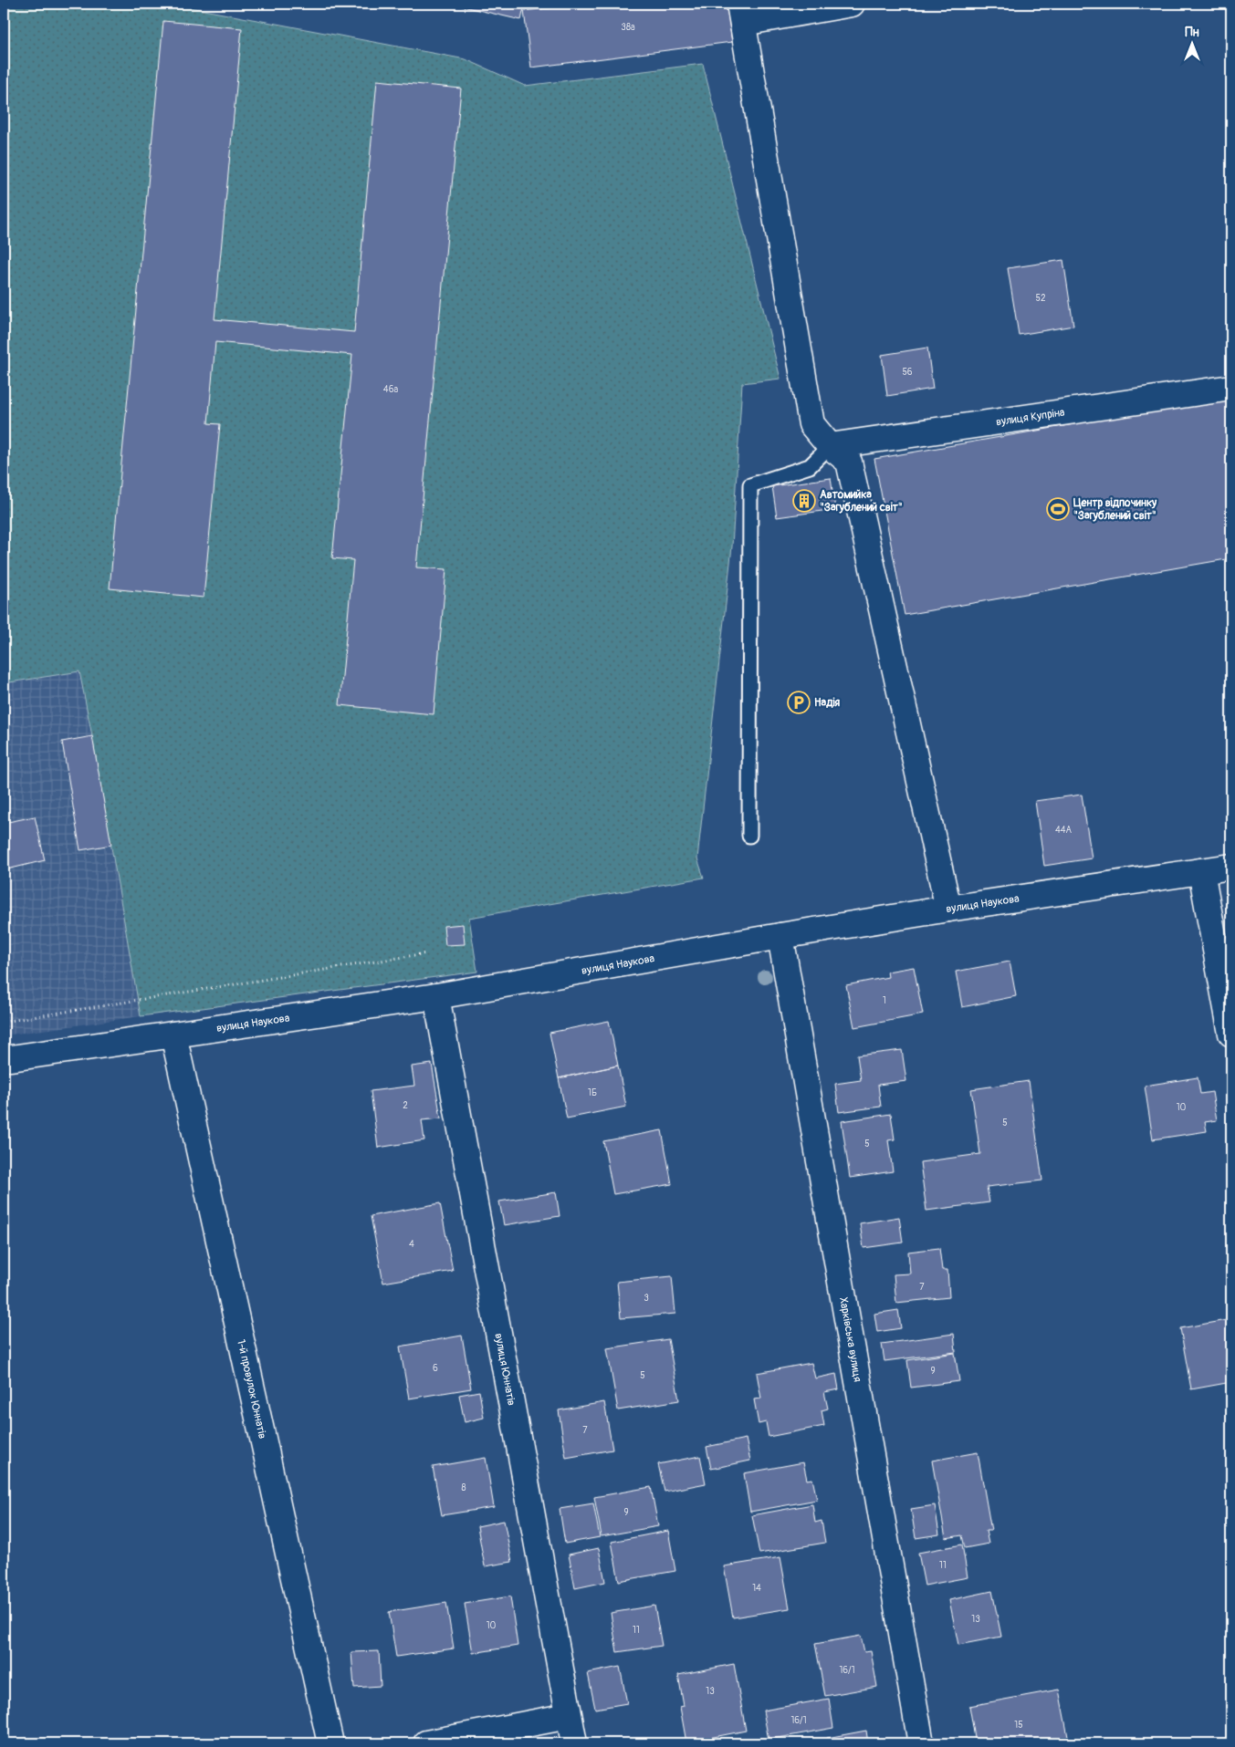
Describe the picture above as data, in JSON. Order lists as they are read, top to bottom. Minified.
{"streets":{"street":["вулиця Купріна","вулиця Наукова","Харківська вулиця","вулиця Юннатів","1-й провулок Юннатів"]},"crossings":[["вулиця Наукова","Харківська вулиця"],["вулиця Наукова","вулиця Юннатів"],["вулиця Наукова","1-й провулок Юннатів"]],"places":{"building":["Автомийка \"Загублений світ\""],"sports":["Центр відпочинку \"Загублений світ\""],"parking":["Надія"]},"house_numbers":["38а","52","56","46а","44А","1","1Б","2","10","5","5","4","7","3","6","9","5","7","8","9","11","14","13","10","11","16/1","13","16/1","15"],"north":"top"}
